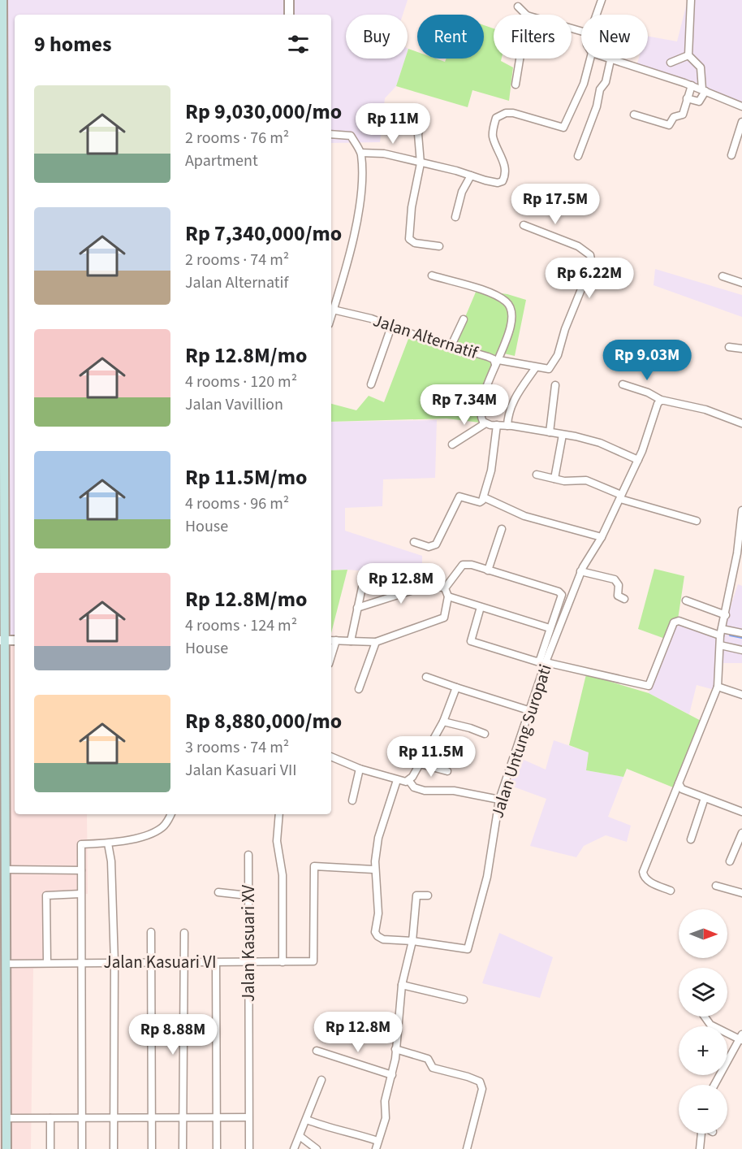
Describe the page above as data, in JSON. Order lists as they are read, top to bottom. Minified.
{"streets":{"street":["Jalan Alternatif","Jalan Untung Suropati","Jalan Kasuari XV","Jalan Kasuari VI"]},"crossings":[["Jalan Kasuari XV","Jalan Kasuari VI"]],"north":"right","page":{"chip":["Buy","Rent","Filters","New"],"heading":"9 homes","list":[{"name":"Rp 9,030,000/mo","note":"2 rooms · 76 m² · Apartment"},{"name":"Rp 7,340,000/mo","note":"2 rooms · 74 m² · Jalan Alternatif"},{"name":"Rp 12.8M/mo","note":"4 rooms · 120 m² · Jalan Vavillion"},{"name":"Rp 11.5M/mo","note":"4 rooms · 96 m² · House"},{"name":"Rp 12.8M/mo","note":"4 rooms · 124 m² · House"},{"name":"Rp 8,880,000/mo","note":"3 rooms · 74 m² · Jalan Kasuari VII"}],"price":["Rp 11M","Rp 17.5M","Rp 6.22M","Rp 9.03M","Rp 7.34M","Rp 12.8M","Rp 11.5M","Rp 12.8M","Rp 8.88M"],"map_buttons":["+","−"]}}
